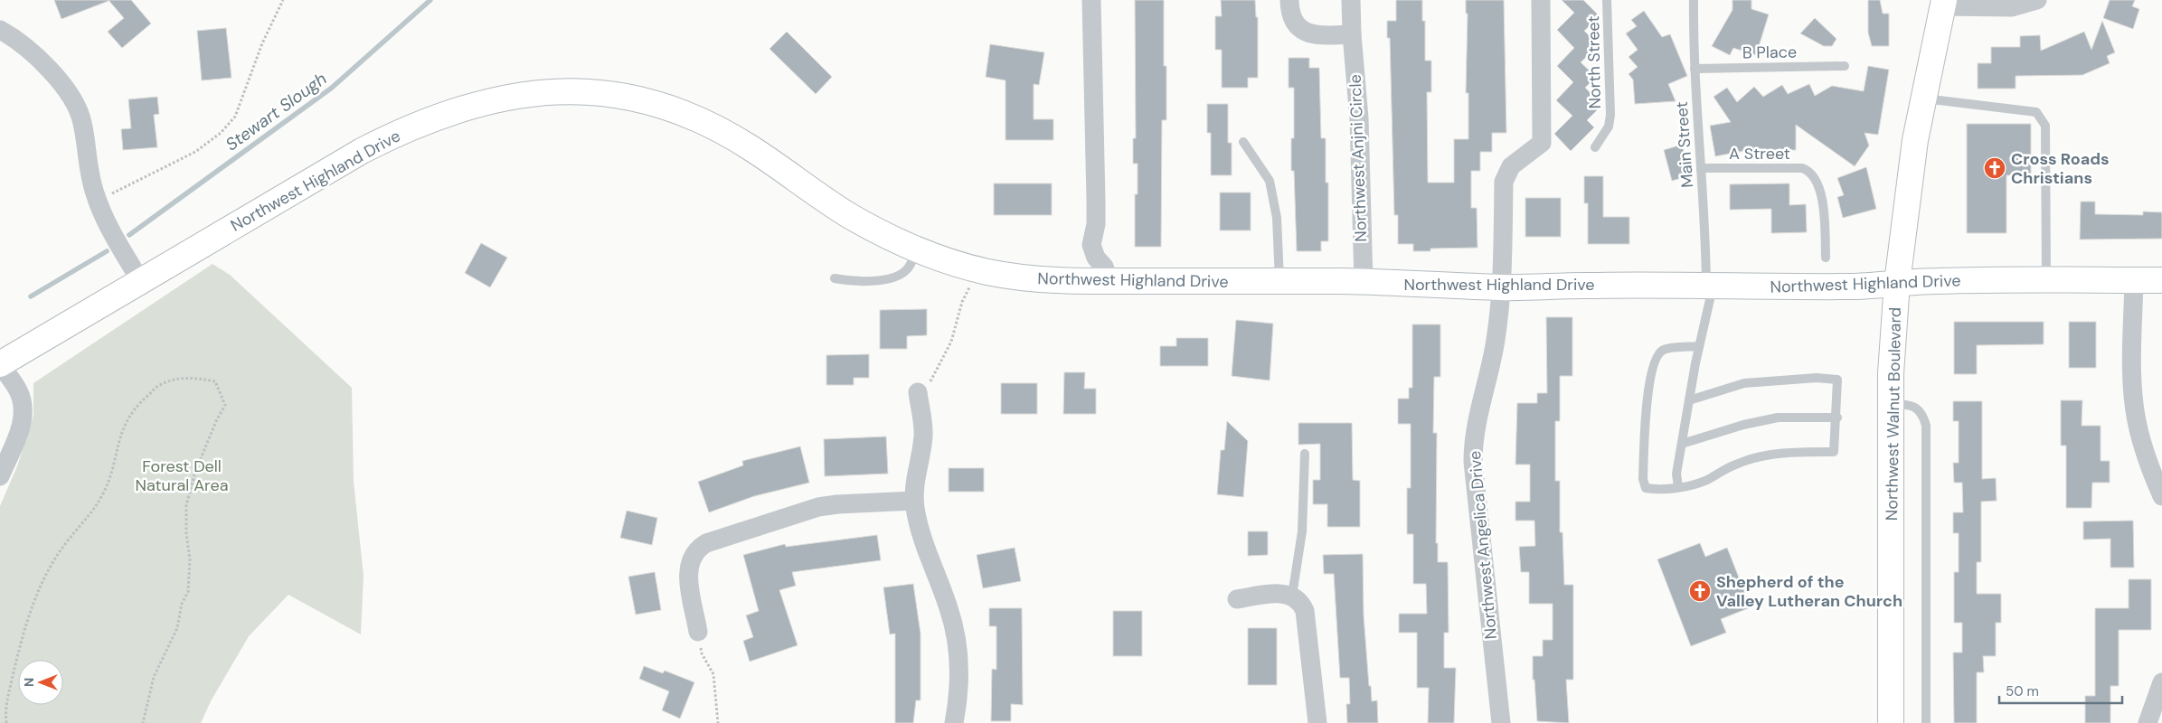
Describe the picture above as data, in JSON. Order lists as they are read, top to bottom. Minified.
{"streets":{"main road":["Northwest Highland Drive","Northwest Walnut Boulevard"],"street":["Northwest Anjni Circle","Northwest Angelica Drive"],"lane":["B Place","North Street","Main Street","A Street"]},"crossings":[["B Place","Main Street"],["Main Street","A Street"],["Main Street","Northwest Highland Drive"],["Northwest Anjni Circle","Northwest Highland Drive"],["Northwest Highland Drive","Northwest Walnut Boulevard"],["Northwest Highland Drive","Northwest Angelica Drive"]],"water":["Stewart Slough"],"parks":["Forest Dell Natural Area"],"places":{"church":["Cross Roads Christians","Shepherd of the Valley Lutheran Church"]},"scale_bar":"50 m","north":"left"}
